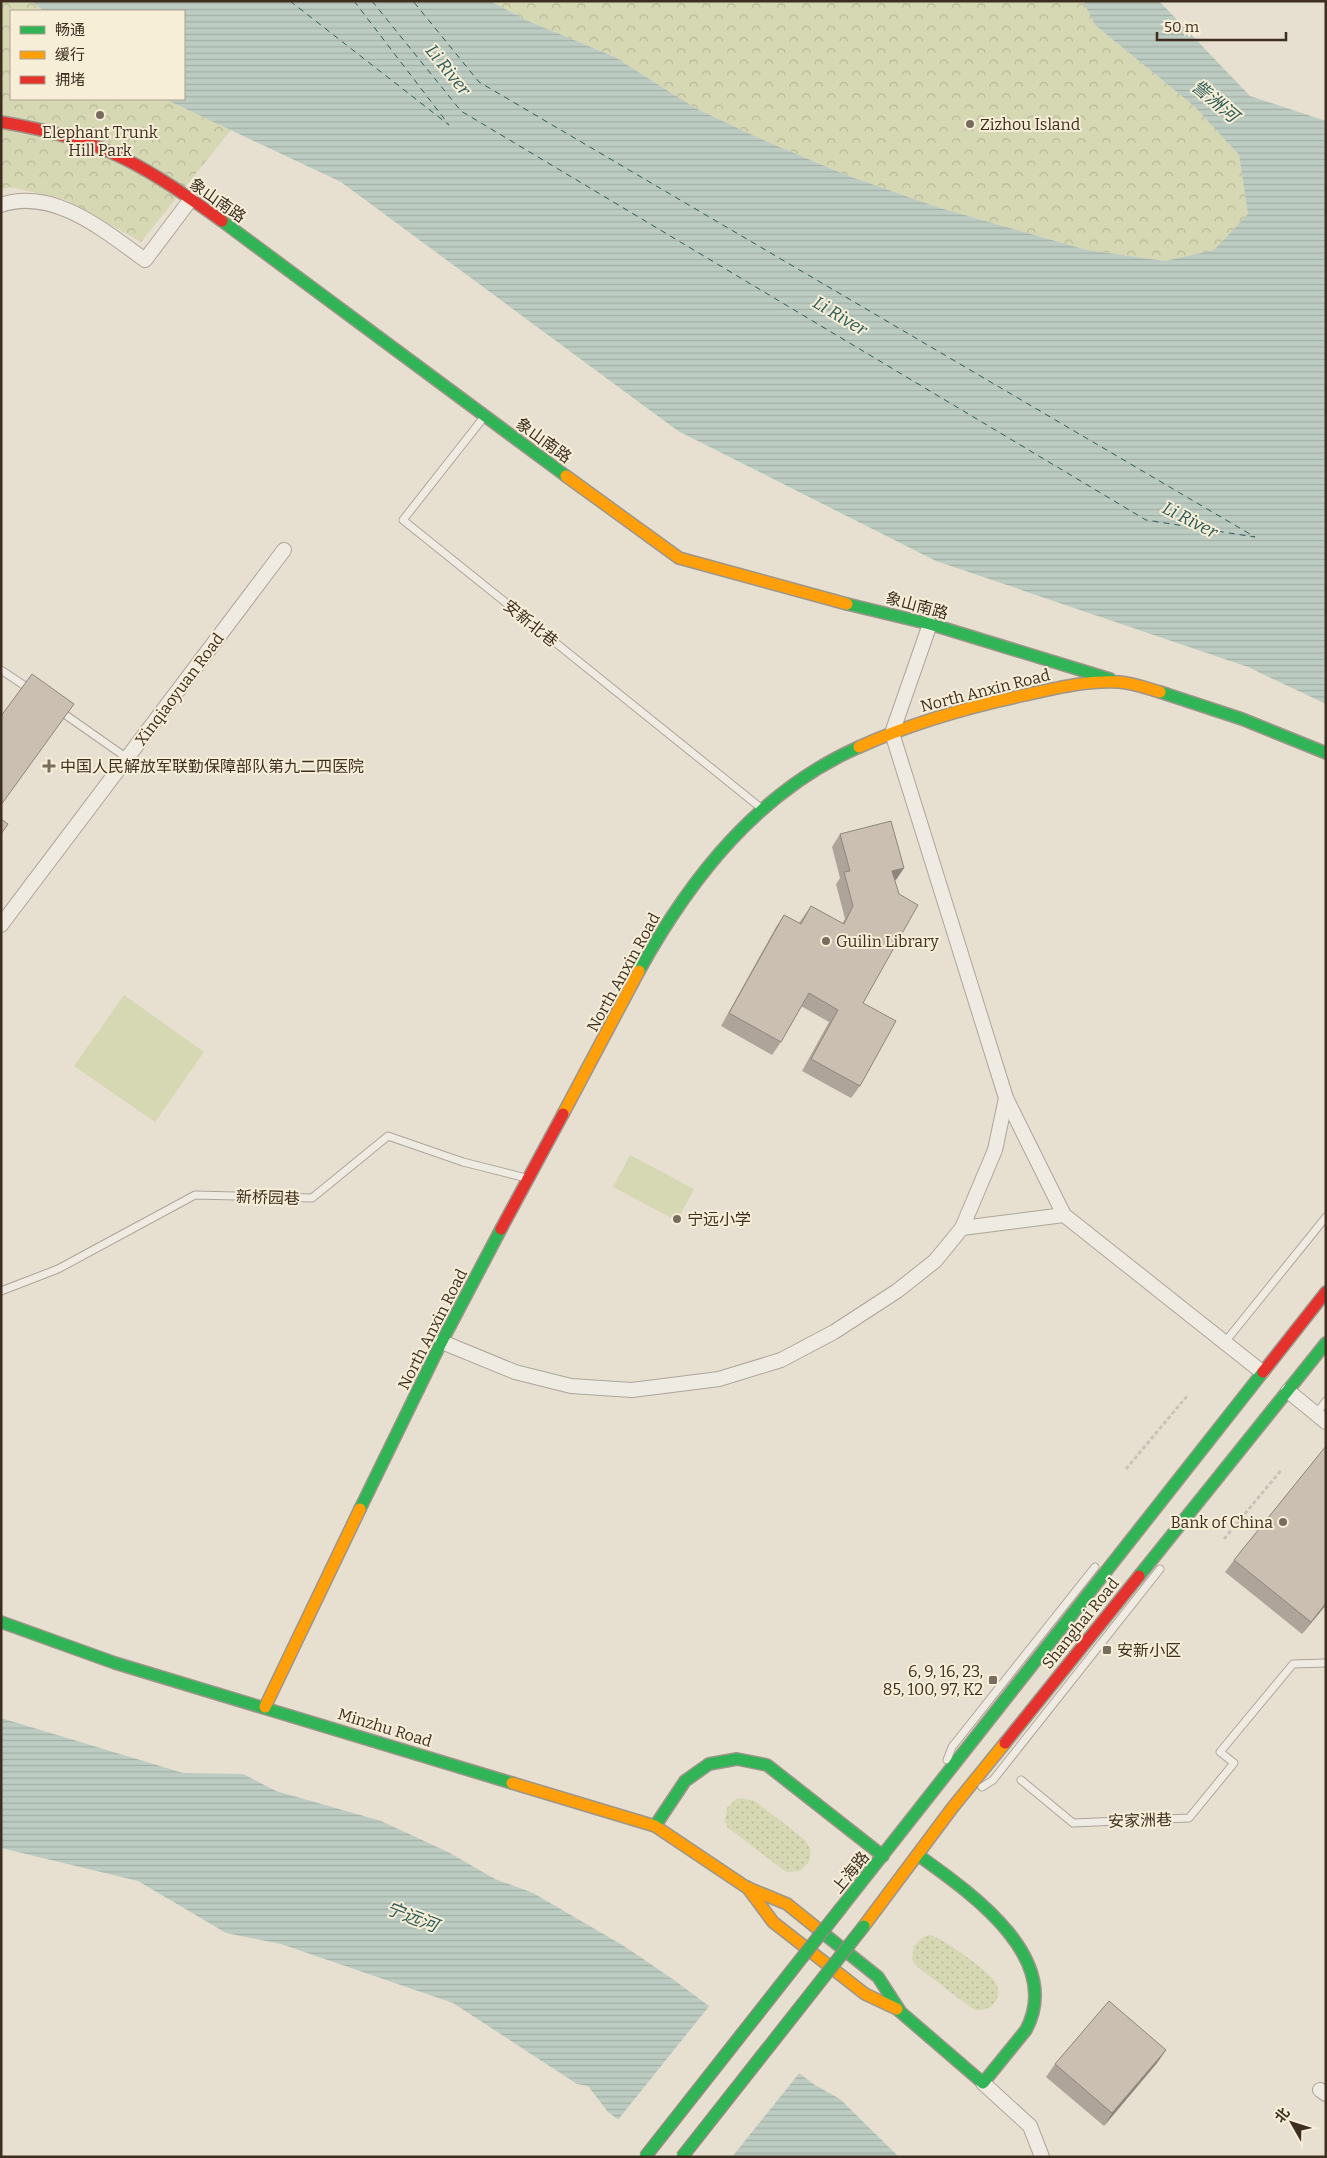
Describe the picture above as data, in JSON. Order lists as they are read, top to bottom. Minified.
{"streets":{"main road":["象山南路","North Anxin Road","Shanghai Road","Minzhu Road","上海路"],"street":["Xinqiaoyuan Road"],"lane":["安新北巷","新桥园巷","安家洲巷"]},"crossings":[["象山南路","安新北巷"],["象山南路","North Anxin Road"],["安新北巷","North Anxin Road"],["North Anxin Road","新桥园巷"],["North Anxin Road","Minzhu Road"],["Shanghai Road","上海路"]],"water":["Li River","訾洲河","宁远河"],"places":{"other":["Elephant Trunk Hill Park","Zizhou Island","Guilin Library","宁远小学","Bank of China"],"health":["中国人民解放军联勤保障部队第九二四医院"],"transit":["安新小区","6, 9, 16, 23, 85, 100, 97, K2"]},"legend":["畅通","缓行","拥堵"],"scale_bar":"50 m","north":"top left"}
